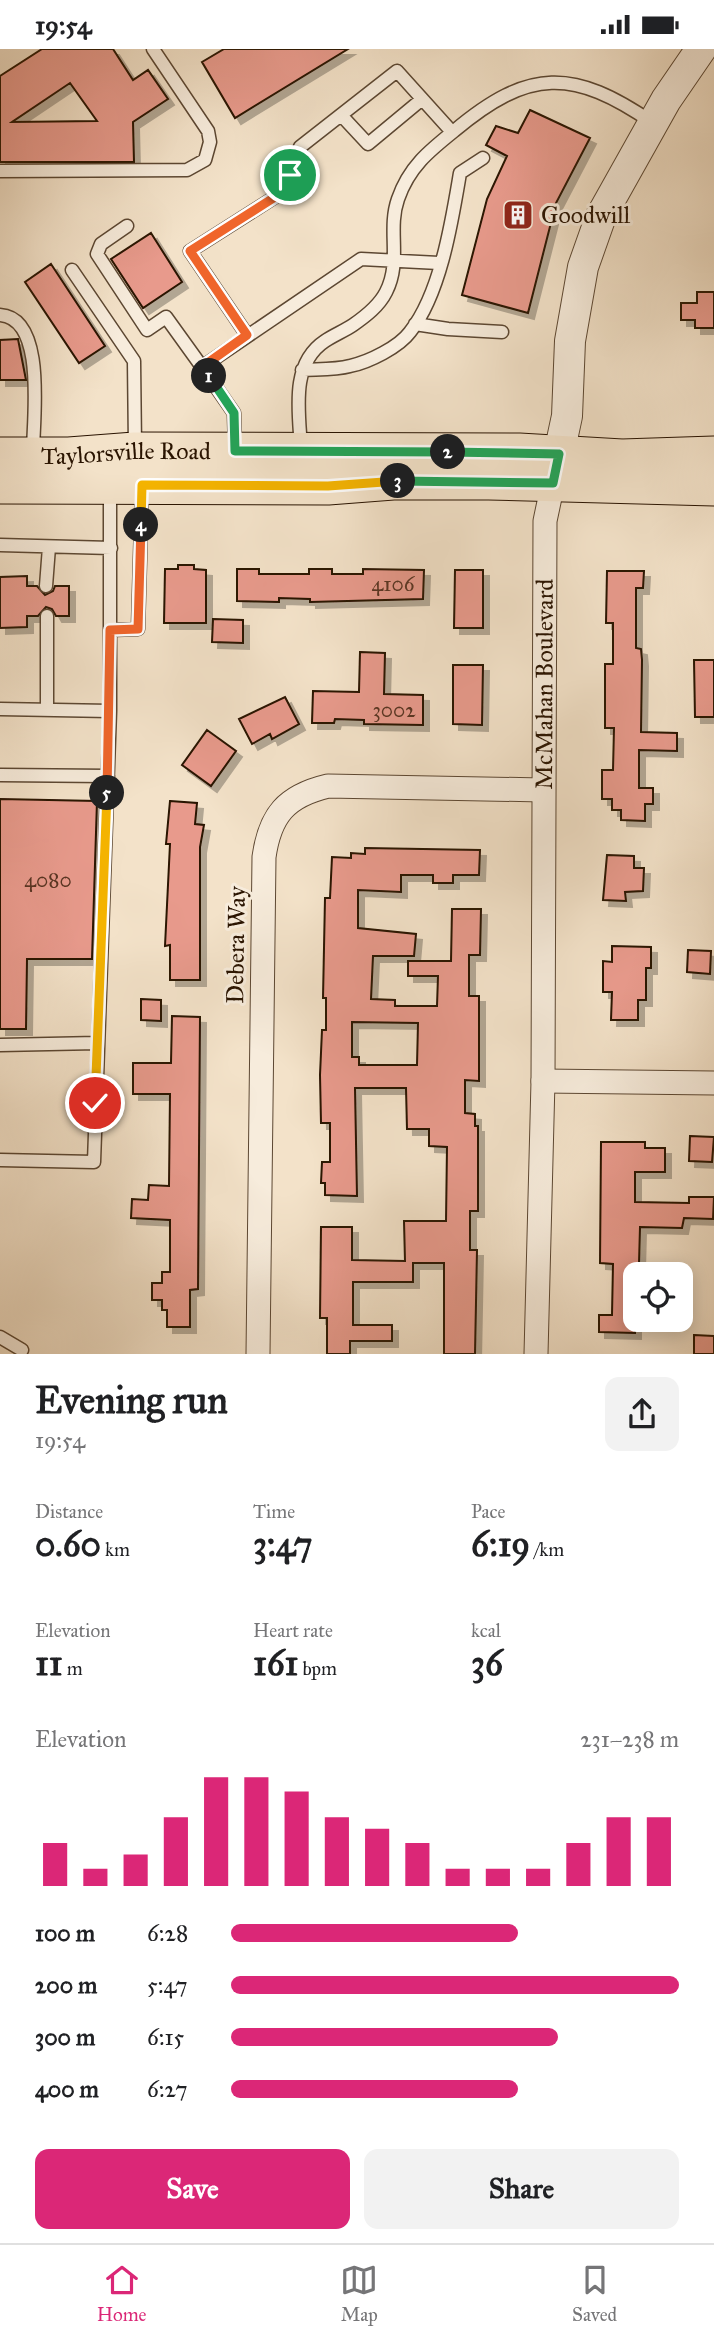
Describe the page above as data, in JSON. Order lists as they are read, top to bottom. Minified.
{"streets":{"main road":["Taylorsville Road"],"street":["McMahan Boulevard","Debera Way"]},"crossings":[["Taylorsville Road","McMahan Boulevard"],["McMahan Boulevard","Debera Way"]],"places":{"building":["Goodwill"]},"house_numbers":["4106","3002","4080"],"page":{"status":"19:54","pins":["1","2","3","4","5"],"heading":["Evening run","19:54"],"stats":[["Distance","0.60 km"],["Time","3:47"],["Pace","6:19 /km"],["Elevation","11 m"],["Heart rate","161 bpm"],["kcal","36"]],"chart":["Elevation","231–238 m"],"list":[{"name":"100 m","note":"6:28"},{"name":"200 m","note":"5:47"},{"name":"300 m","note":"6:15"},{"name":"400 m","note":"6:27"}],"buttons":["Save","Share"],"tabs":["Home","Map","Saved"]}}
